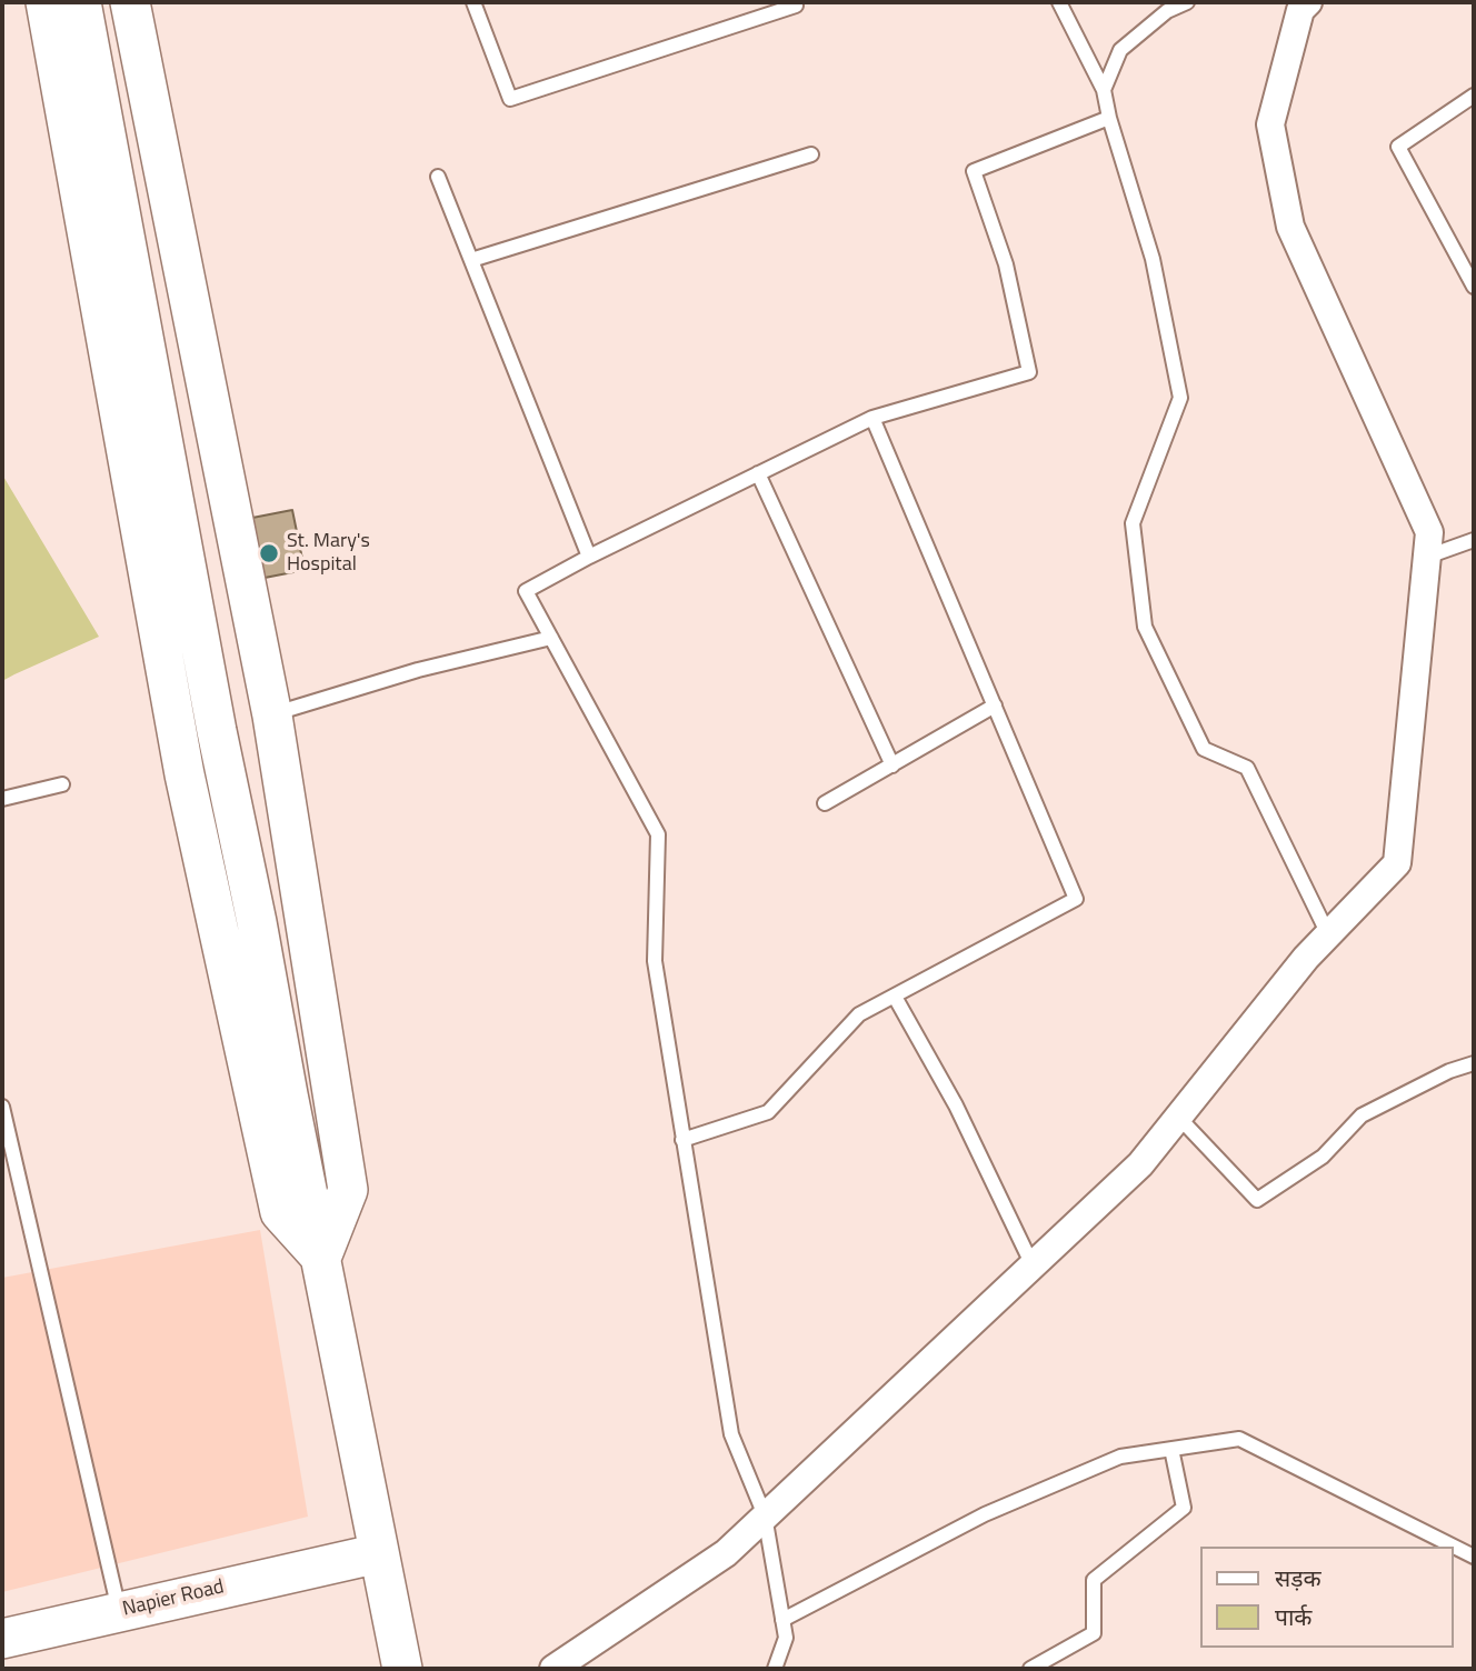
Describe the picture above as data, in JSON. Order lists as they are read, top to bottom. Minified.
{"streets":{"main road":["Napier Road"]},"places":["St. Mary's Hospital"],"legend":["सड़क","पार्क"]}
